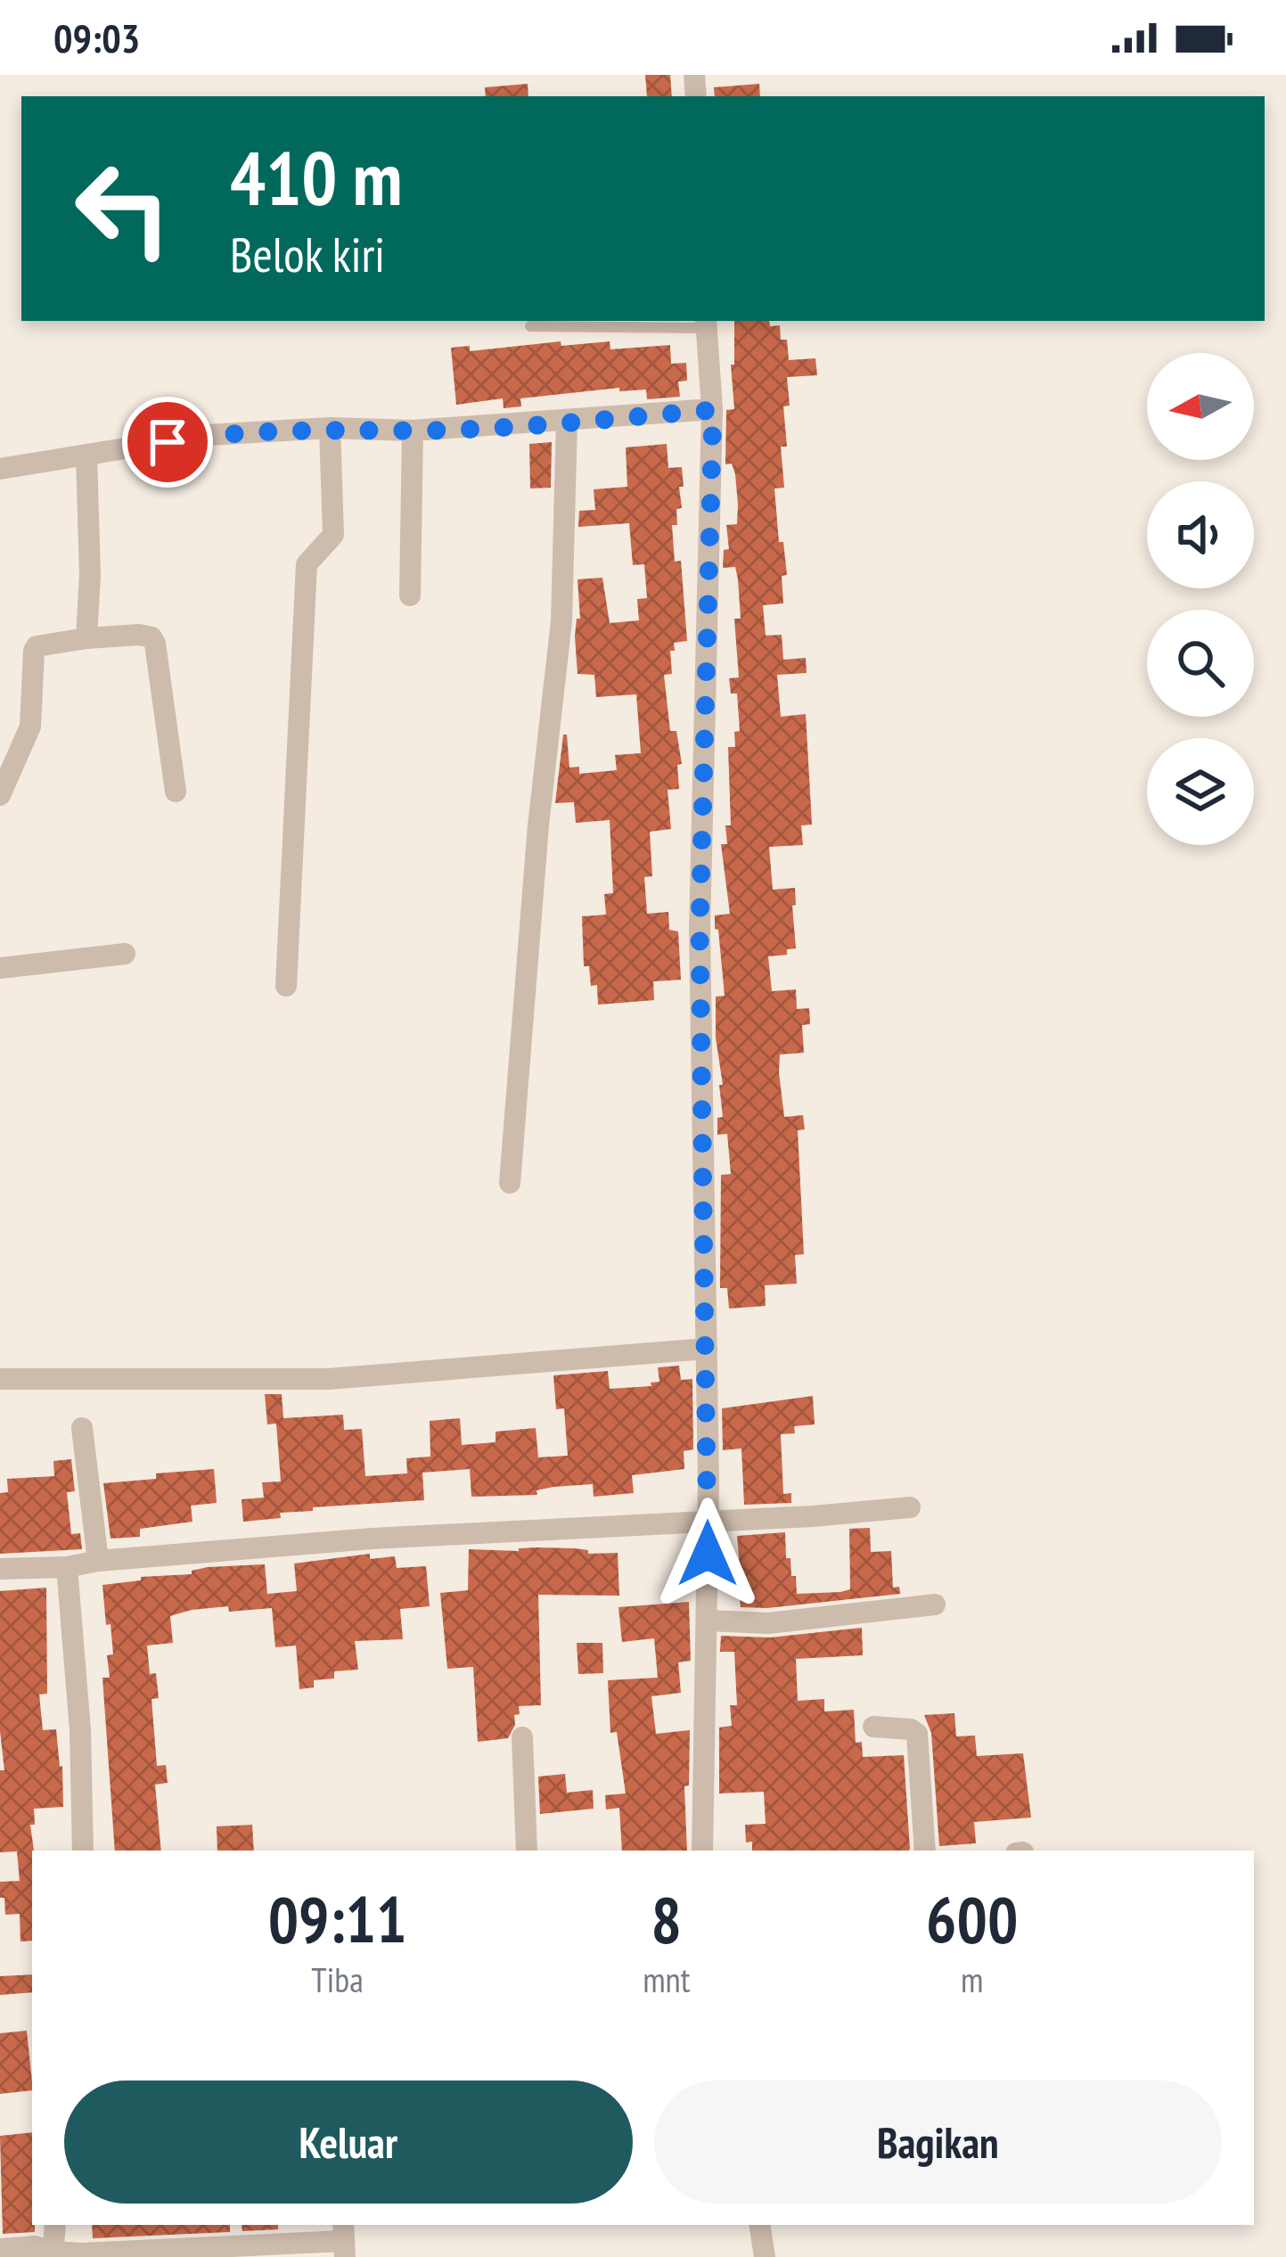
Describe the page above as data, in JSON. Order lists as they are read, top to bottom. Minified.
{"north":"left","page":{"status":"09:03","turn":["410 m","Belok kiri"],"eta":["09:11","Tiba","8","mnt","600","m"],"buttons":["Keluar","Bagikan"]}}
